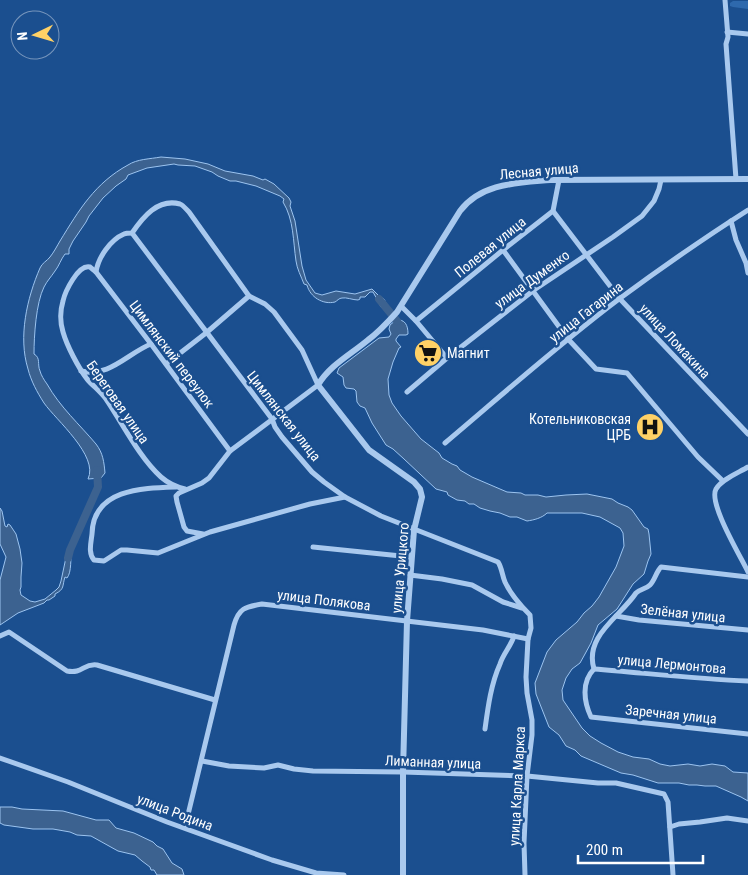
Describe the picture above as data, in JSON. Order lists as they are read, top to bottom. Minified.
{"streets":{"street":["Лесная улица","Полевая улица","улица Думенко","улица Гагарина","улица Ломакина","Цимлянский переулок","Береговая улица","Цимлянская улица","улица Урицкого","улица Полякова","Зелёная улица","улица Лермонтова","Заречная улица","Лиманная улица","улица Карла Маркса","улица Родина"]},"crossings":[["Лесная улица","улица Думенко"],["Полевая улица","улица Ломакина"],["улица Думенко","улица Ломакина"],["улица Гагарина","улица Ломакина"],["Цимлянский переулок","Береговая улица"],["Цимлянская улица","улица Урицкого"],["Цимлянская улица","улица Полякова"],["Цимлянская улица","улица Карла Маркса"],["улица Урицкого","улица Полякова"],["улица Урицкого","Лиманная улица"],["улица Полякова","Лиманная улица"],["улица Полякова","улица Карла Маркса"],["улица Полякова","улица Родина"],["улица Лермонтова","Заречная улица"],["Лиманная улица","улица Карла Маркса"]],"places":{"supermarket":["Магнит"],"hospital":["Котельниковская ЦРБ"]},"scale_bar":"200 m","north":"left"}
